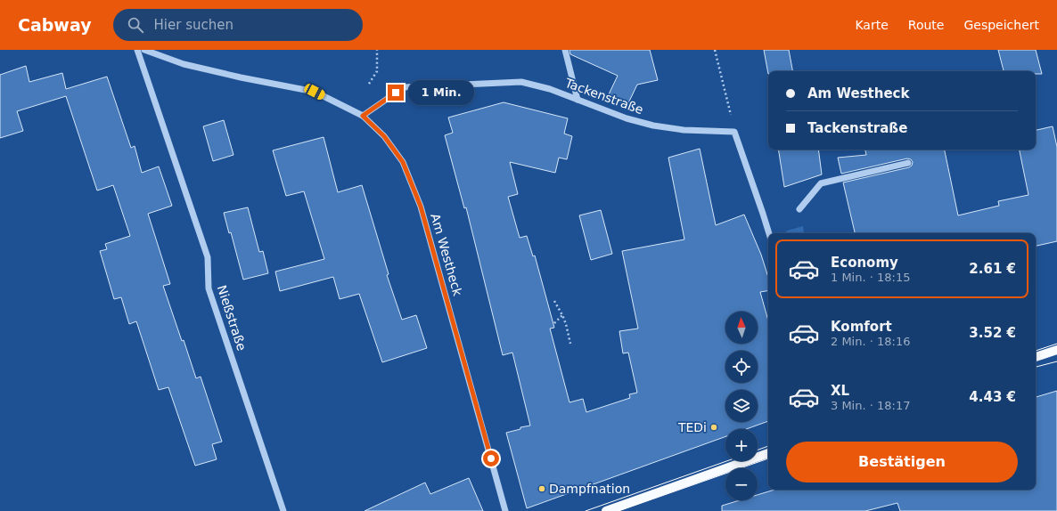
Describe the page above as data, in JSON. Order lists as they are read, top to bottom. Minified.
{"streets":{"street":["Tackenstraße","Am Westheck","Nießstraße"]},"crossings":[["Tackenstraße","Am Westheck"]],"places":["TEDi","Dampfnation"],"north":"top","page":{"header":"Cabway","search":"Hier suchen","nav":["Karte","Route","Gespeichert"],"banner":["Am Westheck","Tackenstraße"],"bubble":"1 Min.","list":[{"name":"Economy","note":"1 Min. · 18:15","value":"2.61 €"},{"name":"Komfort","note":"2 Min. · 18:16","value":"3.52 €"},{"name":"XL","note":"3 Min. · 18:17","value":"4.43 €"}],"map_buttons":["+","−"],"buttons":"Bestätigen"}}
